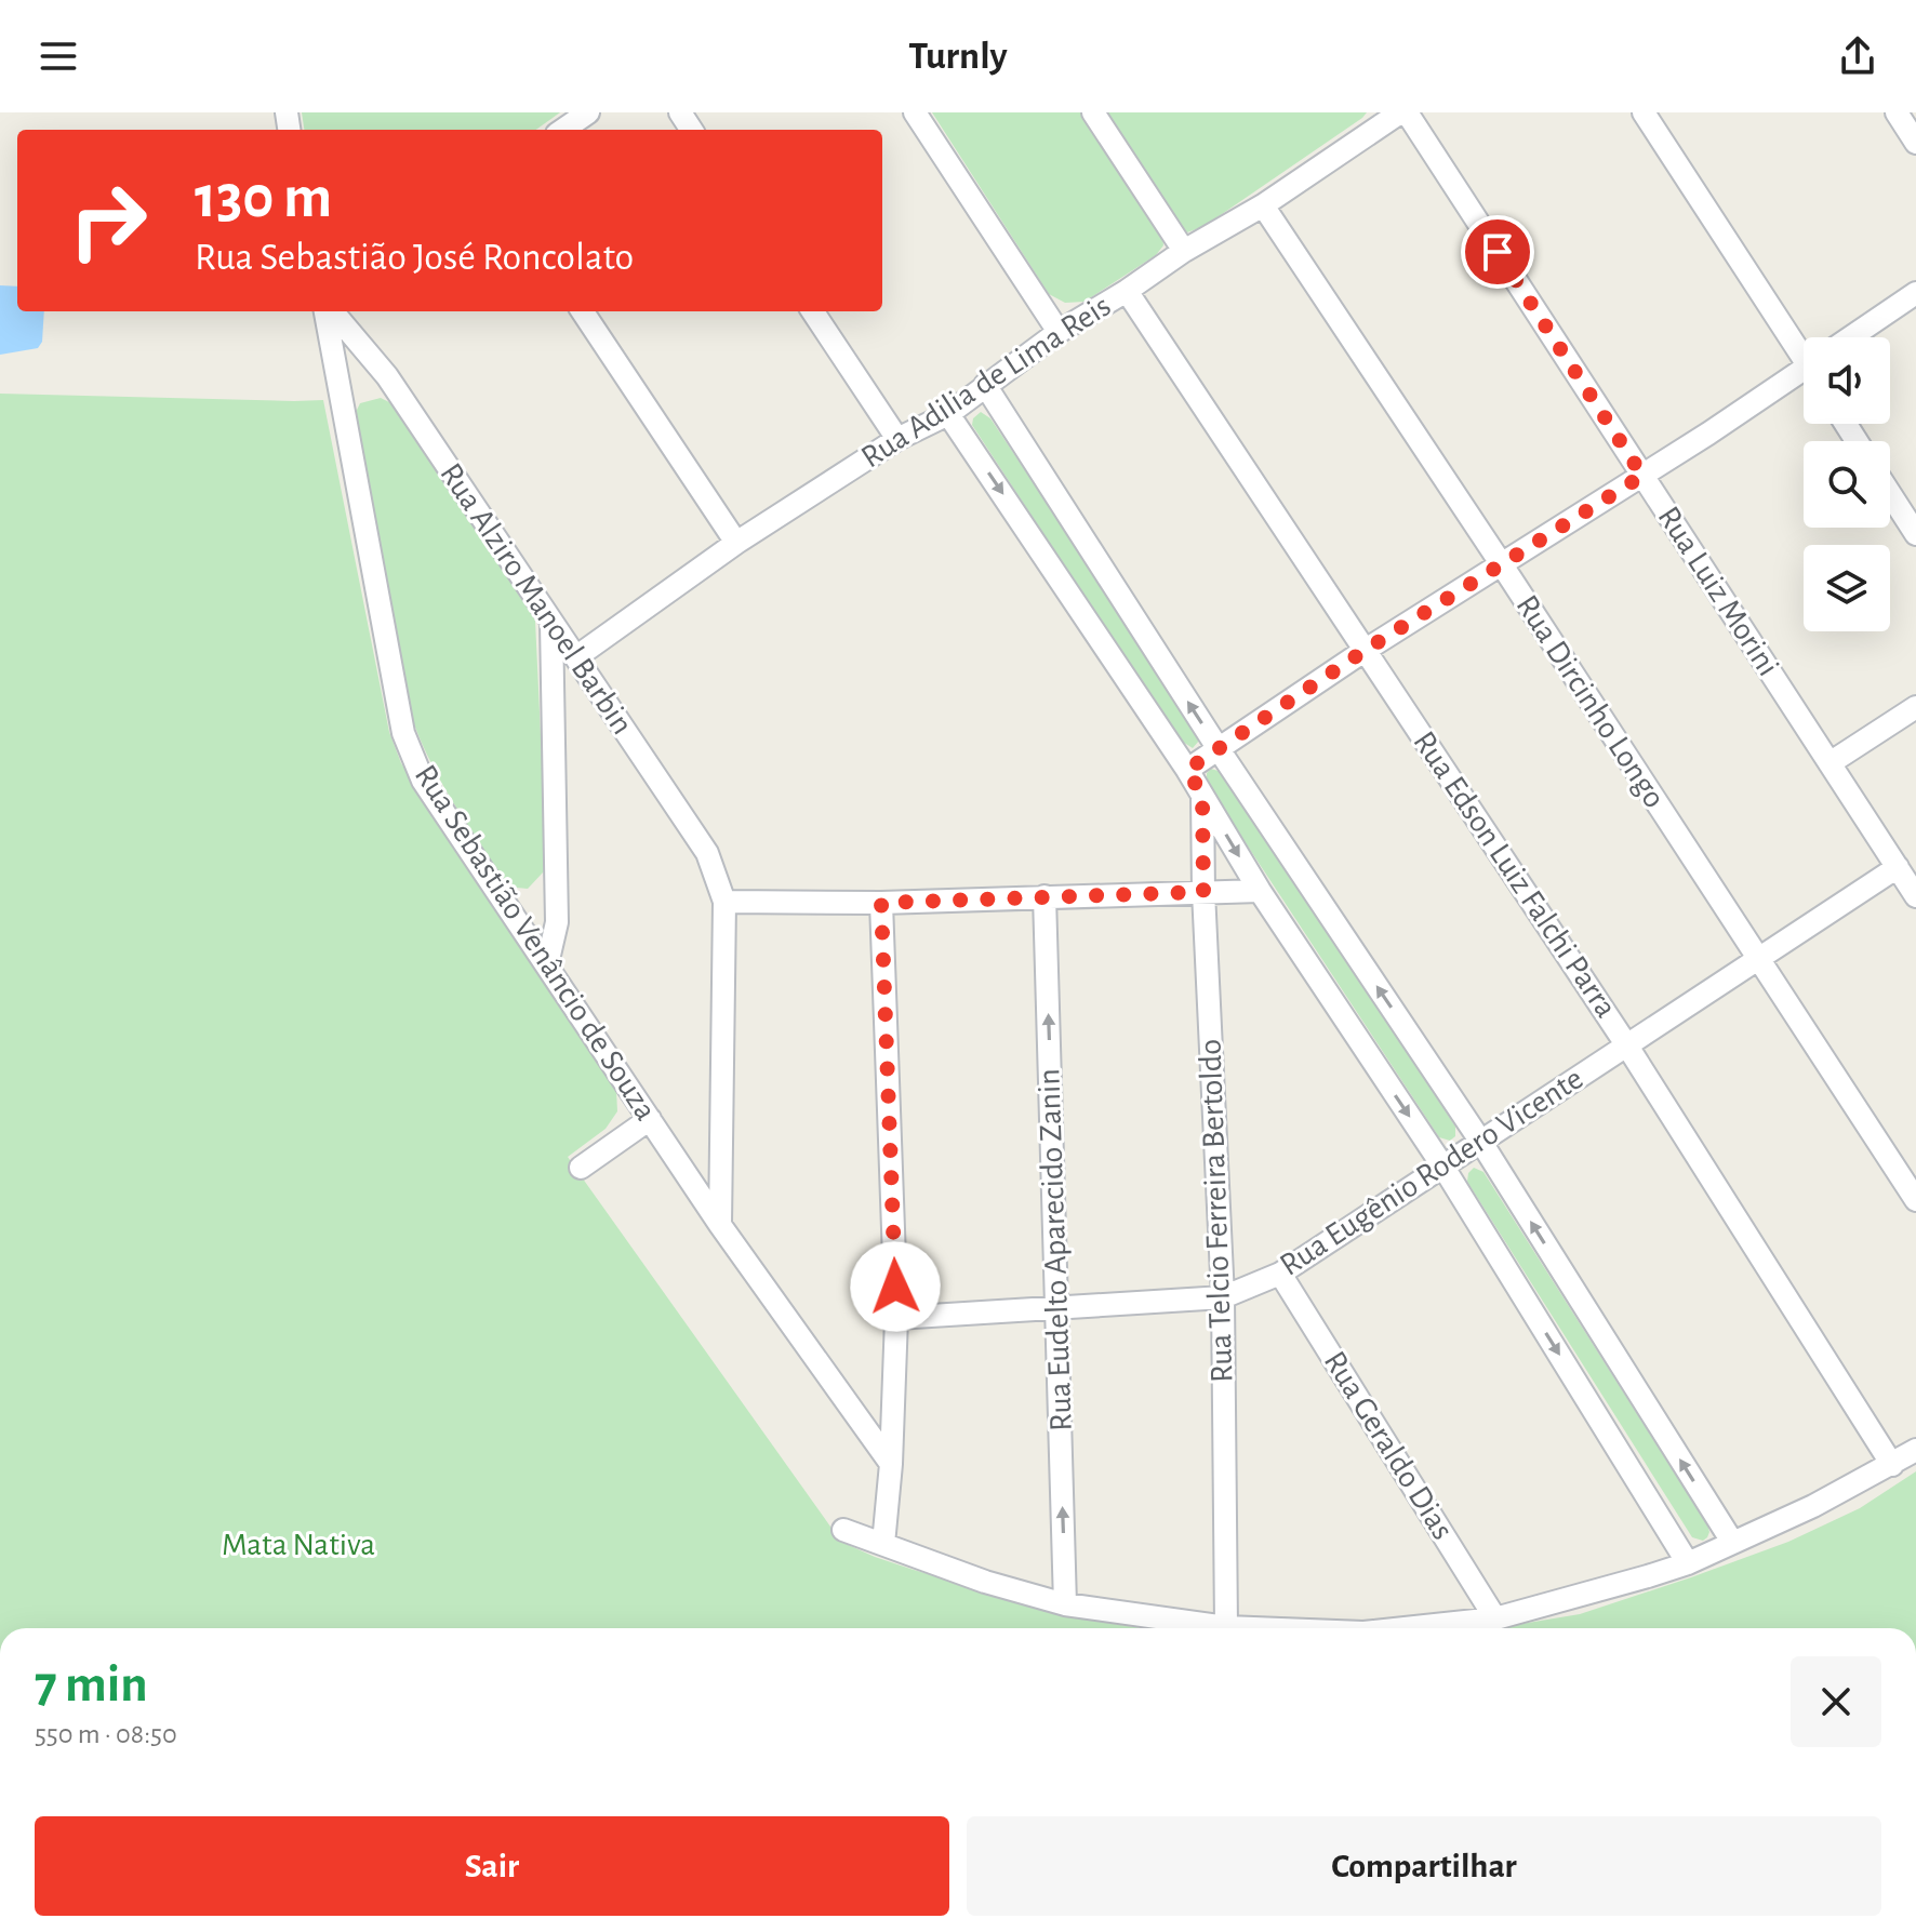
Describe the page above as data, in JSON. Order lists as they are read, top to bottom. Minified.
{"streets":{"street":["Rua Adilia de Lima Reis","Rua Luiz Morini","Rua Alziro Manoel Barbin","Rua Dircinho Longo","Rua Edson Luiz Falchi Parra","Rua Sebastião Venâncio de Souza","Rua Eugênio Rodero Vicente","Rua Telcio Ferreira Bertoldo","Rua Eudelto Aparecido Zanin","Rua Geraldo Dias"]},"crossings":[["Rua Adilia de Lima Reis","Rua Alziro Manoel Barbin"],["Rua Adilia de Lima Reis","Rua Dircinho Longo"],["Rua Adilia de Lima Reis","Rua Edson Luiz Falchi Parra"],["Rua Luiz Morini","Rua Eugênio Rodero Vicente"],["Rua Dircinho Longo","Rua Eugênio Rodero Vicente"],["Rua Edson Luiz Falchi Parra","Rua Eugênio Rodero Vicente"],["Rua Eugênio Rodero Vicente","Rua Telcio Ferreira Bertoldo"],["Rua Eugênio Rodero Vicente","Rua Eudelto Aparecido Zanin"],["Rua Eugênio Rodero Vicente","Rua Geraldo Dias"]],"parks":["Mata Nativa"],"page":{"header":"Turnly","turn":["130 m","Rua Sebastião José Roncolato"],"heading":["7 min","550 m · 08:50"],"buttons":["Sair","Compartilhar"]}}
